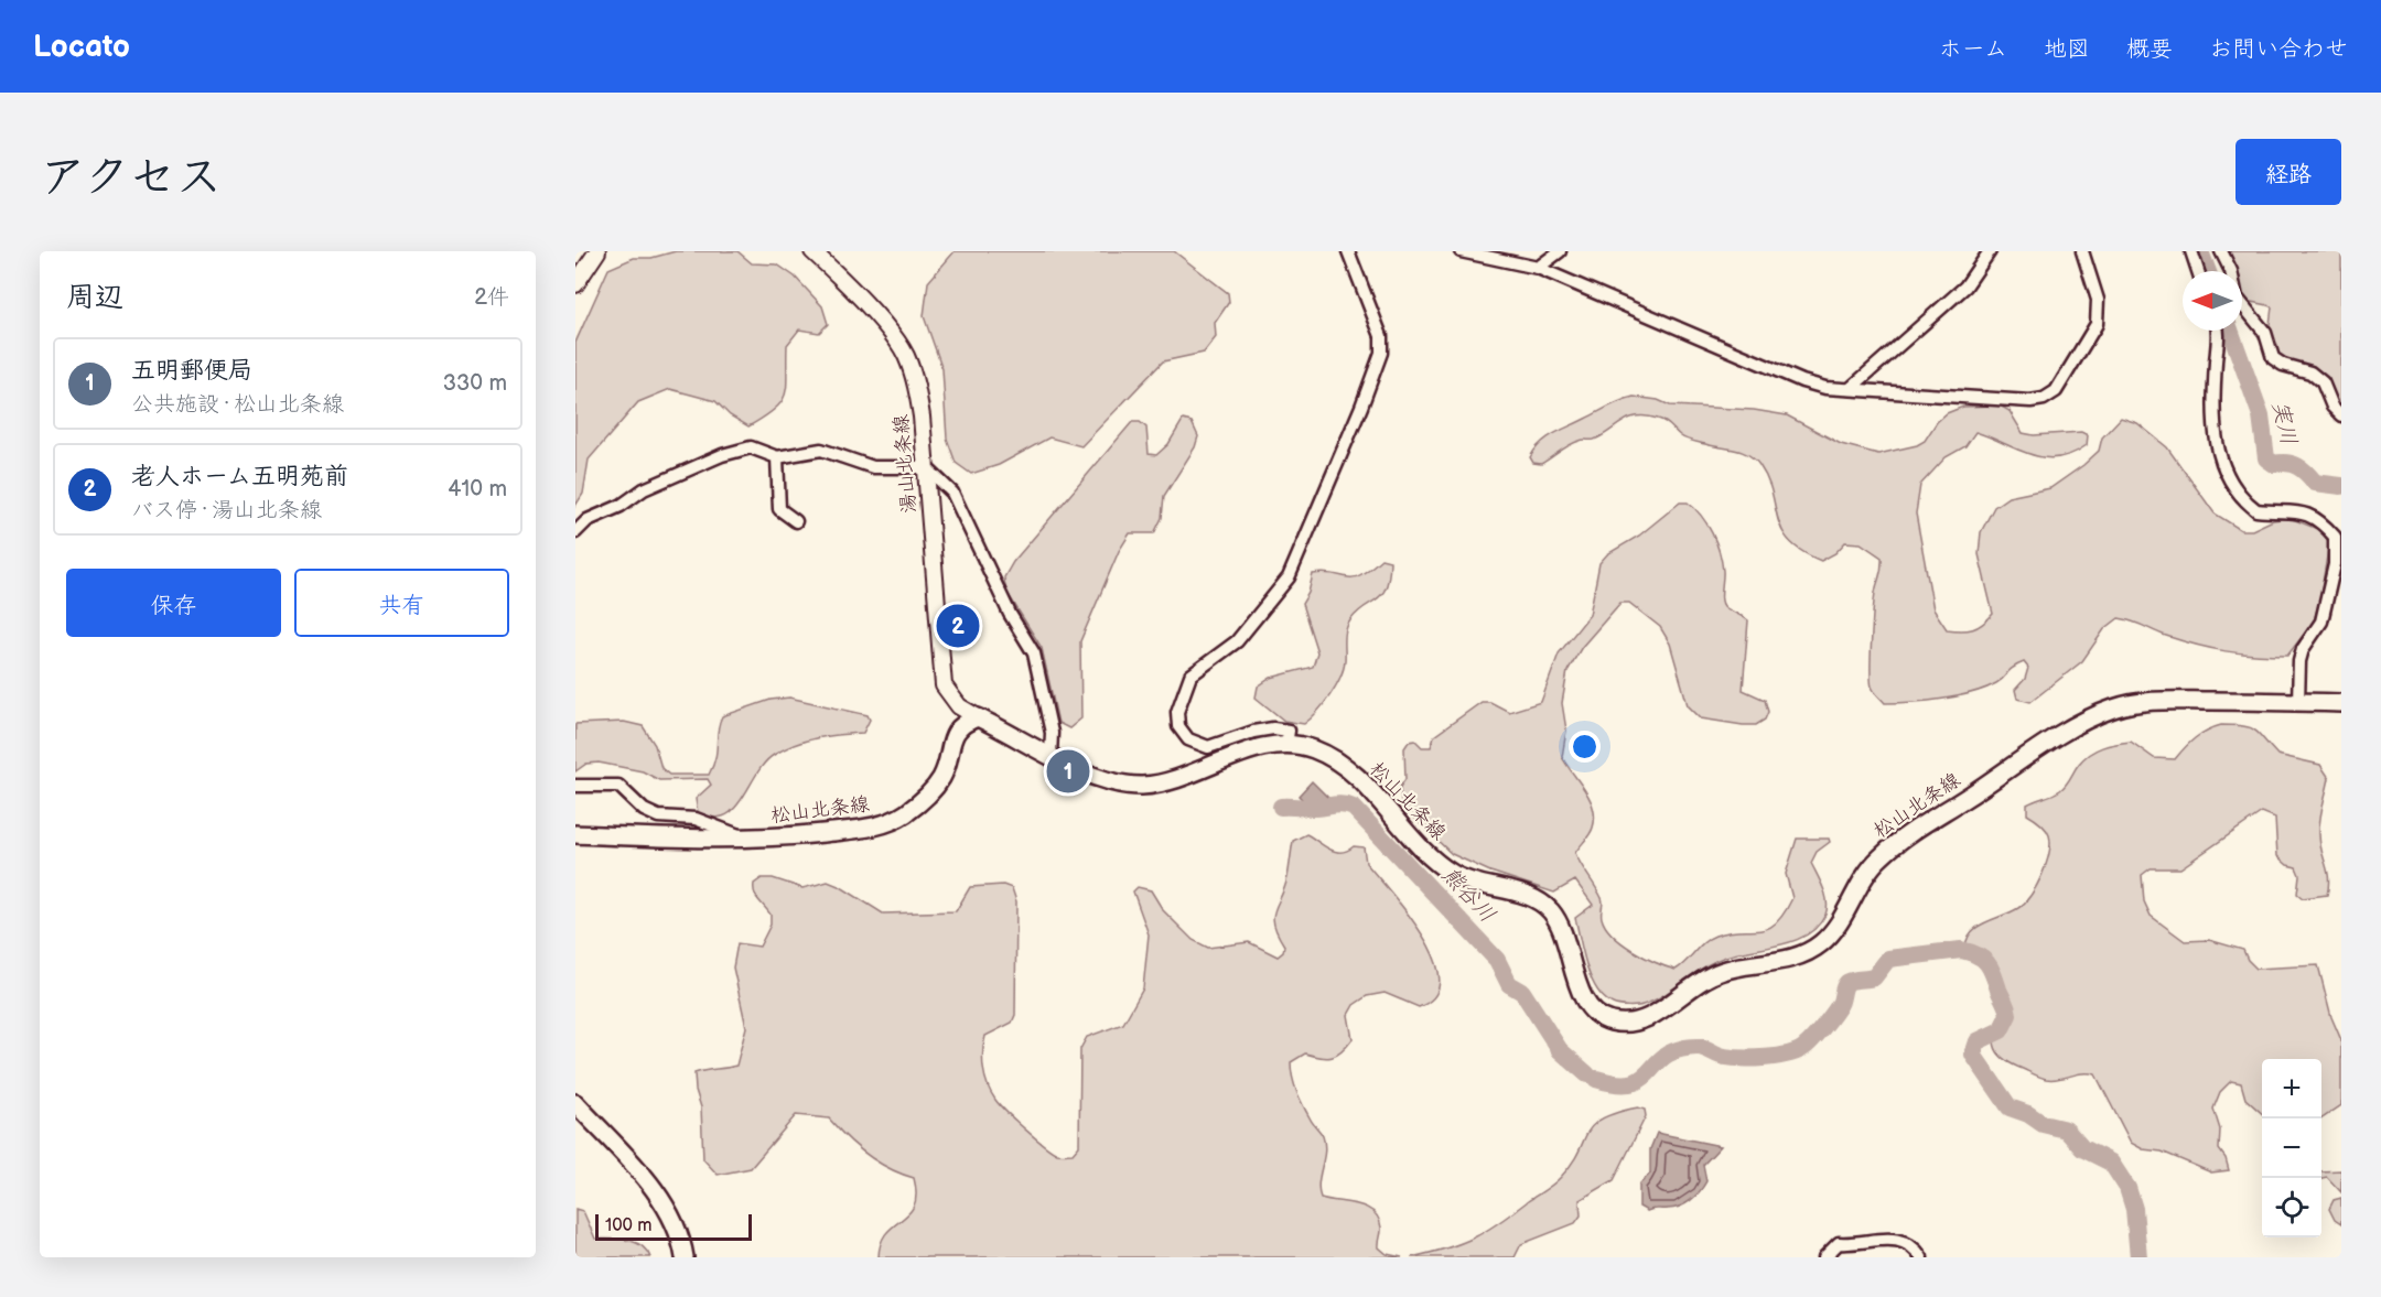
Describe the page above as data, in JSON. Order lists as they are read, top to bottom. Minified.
{"streets":{"main road":["湯山北条線","松山北条線"]},"crossings":[["湯山北条線","松山北条線"]],"water":["実川","熊谷川"],"scale_bar":"100 m","north":"left","page":{"header":"Locato","nav":["ホーム","地図","概要","お問い合わせ"],"title":"アクセス","buttons":["経路",["保存","共有"]],"heading":["周辺","2件"],"list":[{"mark":"1","name":"五明郵便局","note":"公共施設 · 松山北条線","value":"330 m"},{"mark":"2","name":"老人ホーム五明苑前","note":"バス停 · 湯山北条線","value":"410 m"}],"pins":["2","1"],"map_buttons":["+","−"],"scale":"100 m"}}
